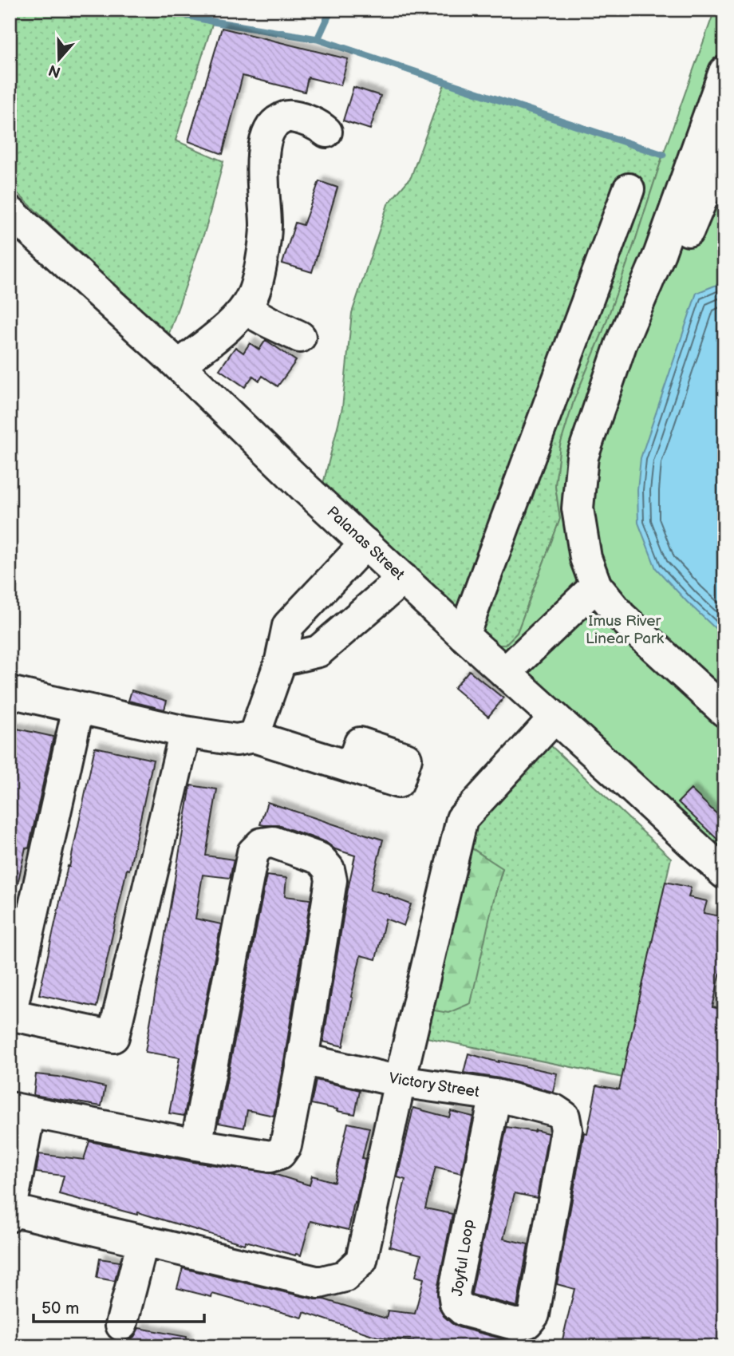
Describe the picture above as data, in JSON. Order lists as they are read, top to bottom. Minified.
{"streets":{"street":["Palanas Street","Victory Street","Joyful Loop"]},"crossings":[["Victory Street","Joyful Loop"]],"parks":["Imus River Linear Park"],"scale_bar":"50 m","north":"bottom"}
